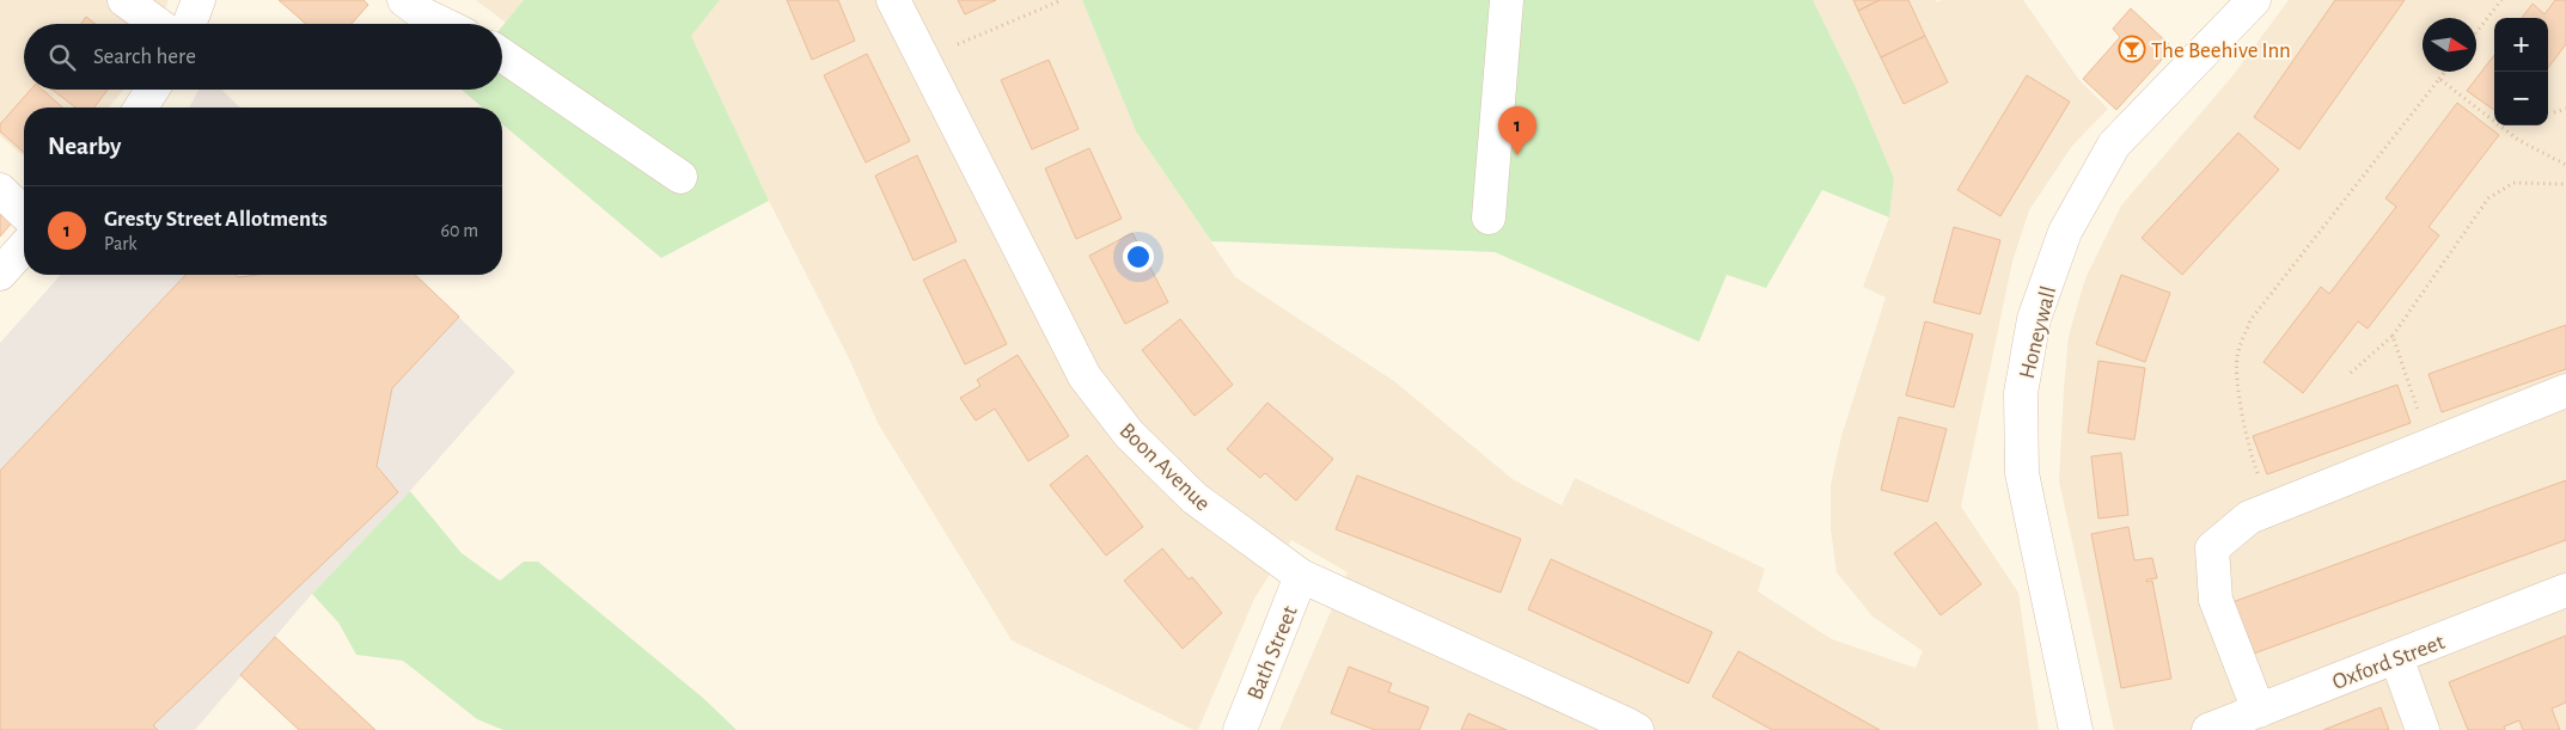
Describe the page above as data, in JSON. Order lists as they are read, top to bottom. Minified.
{"streets":{"street":["Honeywall","Boon Avenue","Bath Street","Oxford Street"]},"crossings":[["Boon Avenue","Bath Street"]],"places":{"bar":["The Beehive Inn"]},"north":"right","page":{"map_buttons":["+","−"],"search":"Search here","pins":"1","heading":"Nearby","list":[{"mark":"1","name":"Gresty Street Allotments","note":"Park","value":"60 m"}]}}
